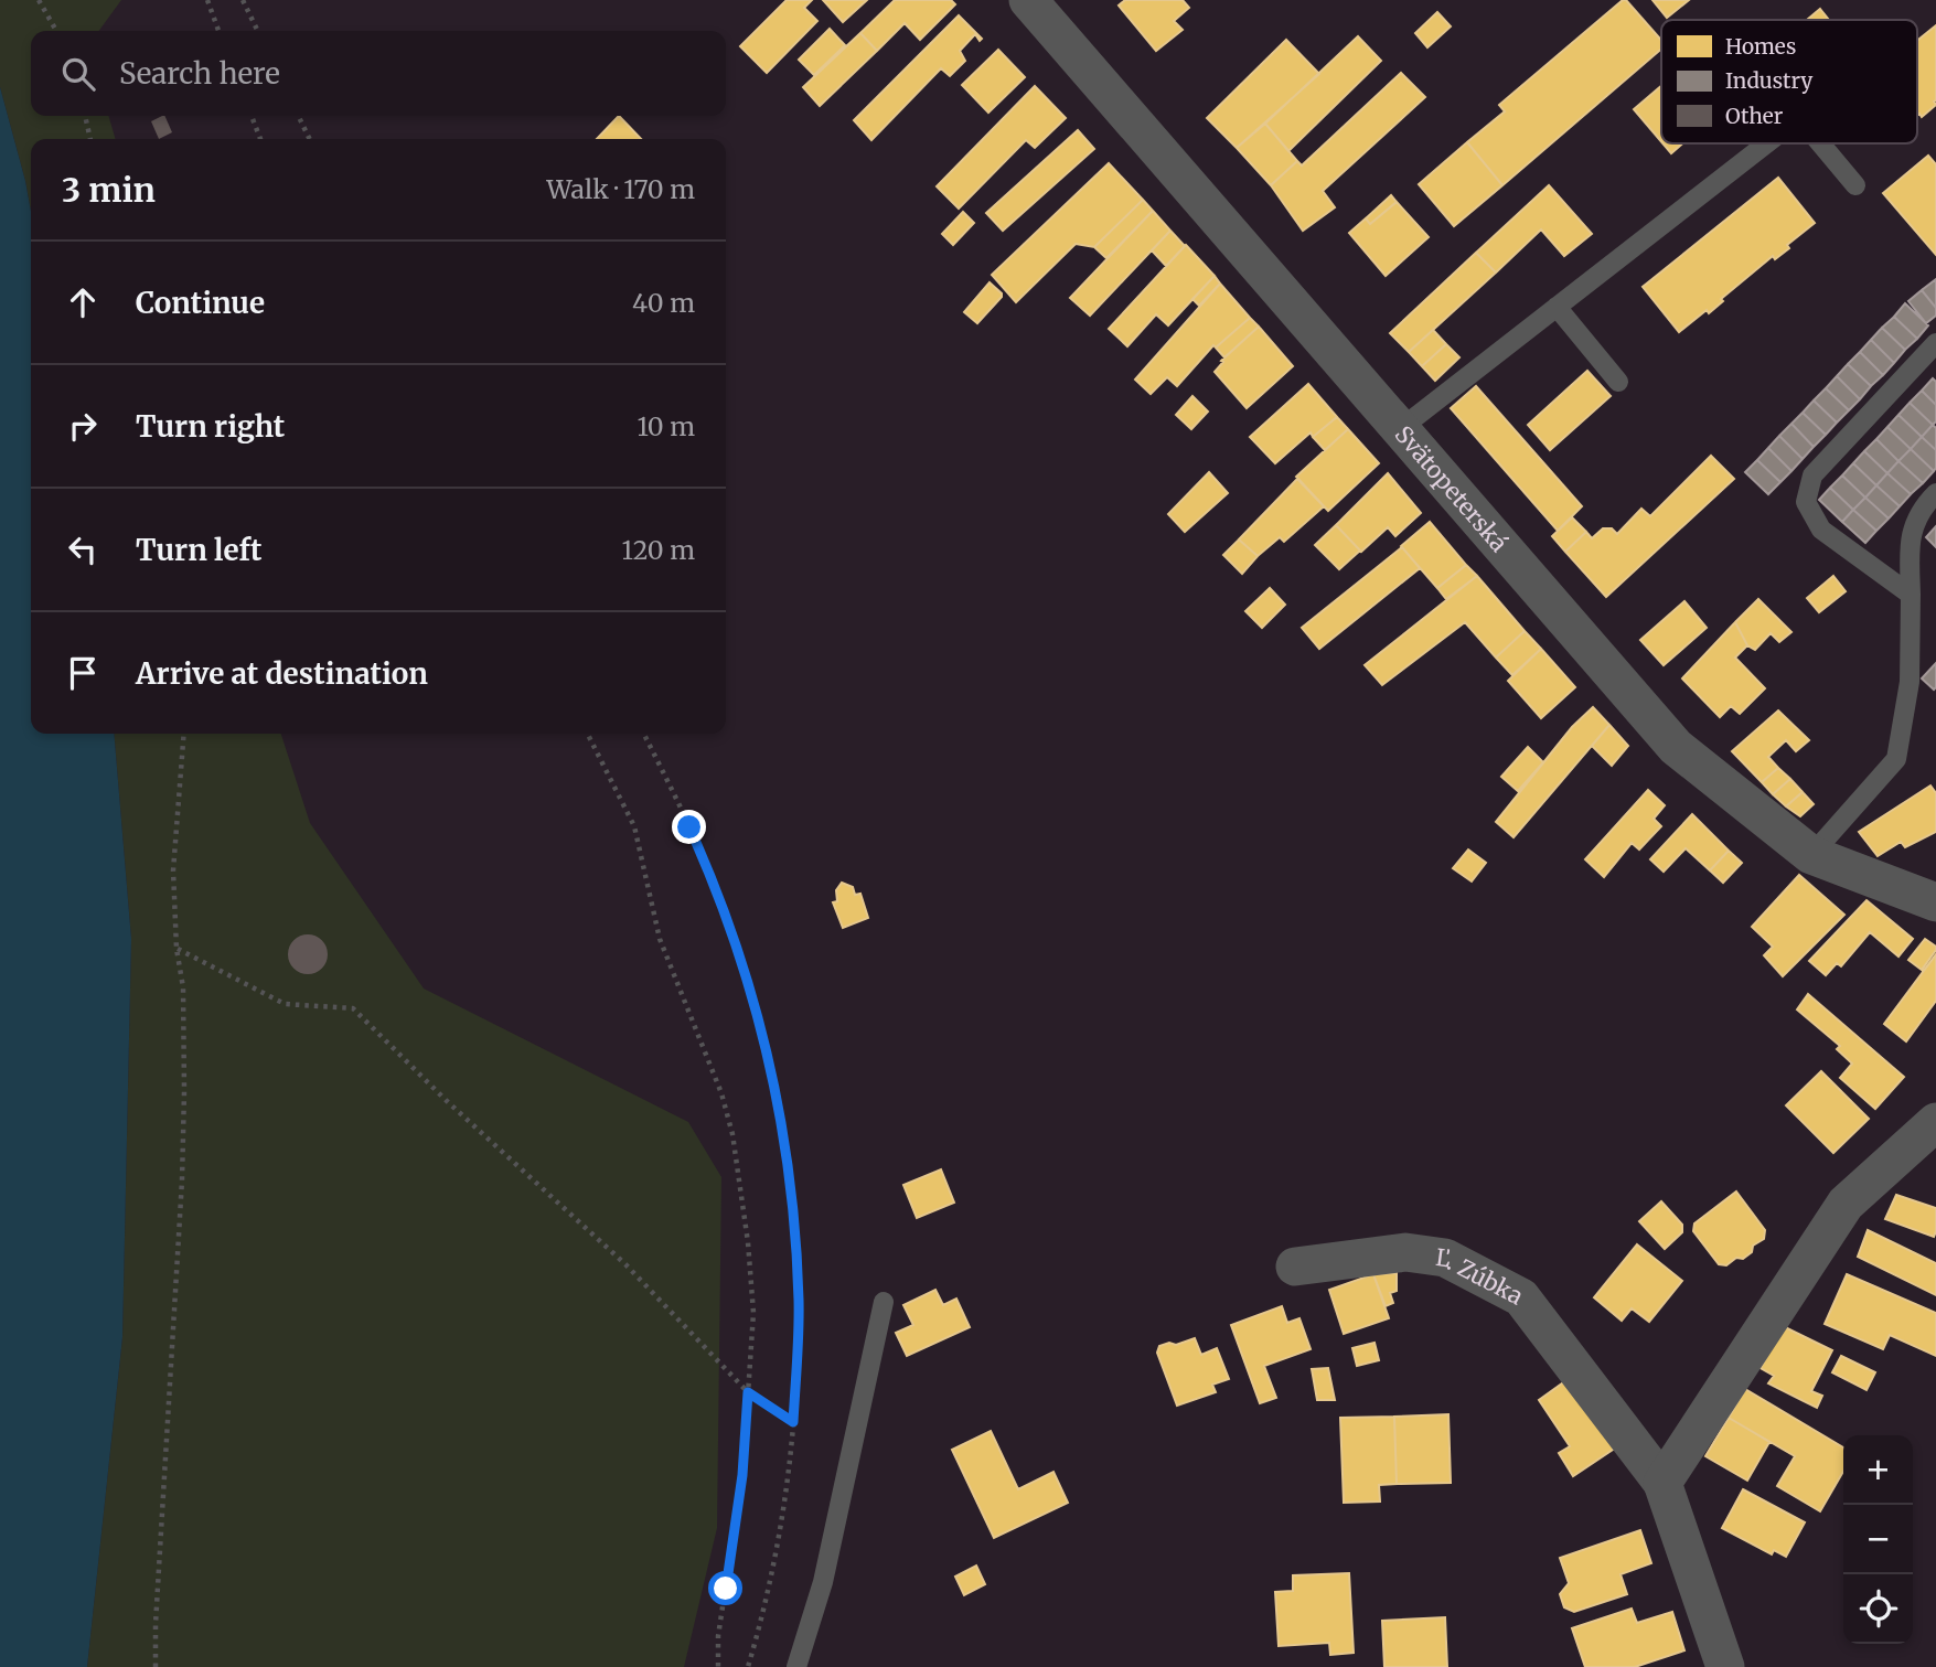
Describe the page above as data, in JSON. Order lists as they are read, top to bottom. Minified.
{"streets":{"street":["Svätopeterská","Ľ. Zúbka"]},"legend":["Homes","Industry","Other"],"page":{"search":"Search here","heading":["3 min","Walk · 170 m"],"list":[["Continue","40 m"],["Turn right","10 m"],["Turn left","120 m"],"Arrive at destination"],"map_buttons":["+","−"]}}
